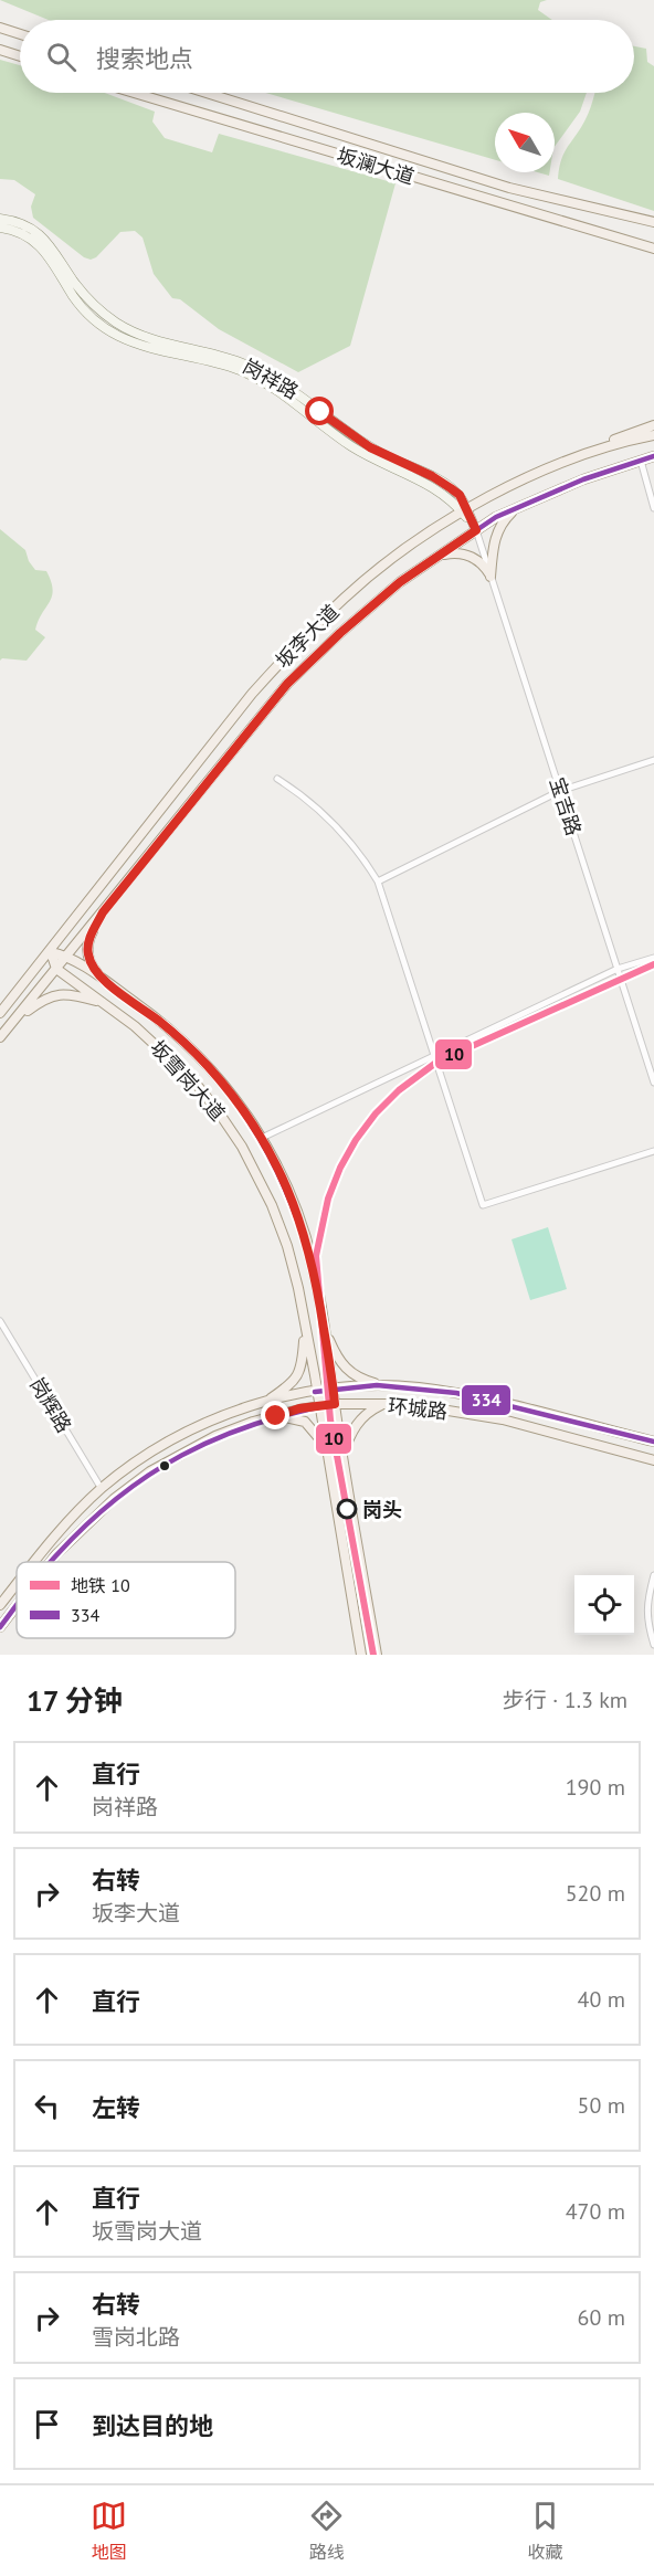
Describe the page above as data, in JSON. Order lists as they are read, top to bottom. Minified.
{"streets":{"main road":["坂澜大道","坂李大道","坂雪岗大道","环城路"],"street":["岗祥路","宝吉路","岗辉路"]},"crossings":[["岗祥路","坂李大道"],["岗祥路","宝吉路"],["坂李大道","宝吉路"],["坂李大道","坂雪岗大道"],["坂雪岗大道","环城路"]],"places":["岗头"],"lines":["transit line 334","metro line 10"],"legend":["地铁 10","334"],"north":"top left","page":{"search":"搜索地点","heading":["17 分钟","步行 · 1.3 km"],"list":[["直行","岗祥路","190 m"],["右转","坂李大道","520 m"],["直行","40 m"],["左转","50 m"],["直行","坂雪岗大道","470 m"],["右转","雪岗北路","60 m"],"到达目的地"],"nav":["地图","路线","收藏"]}}
